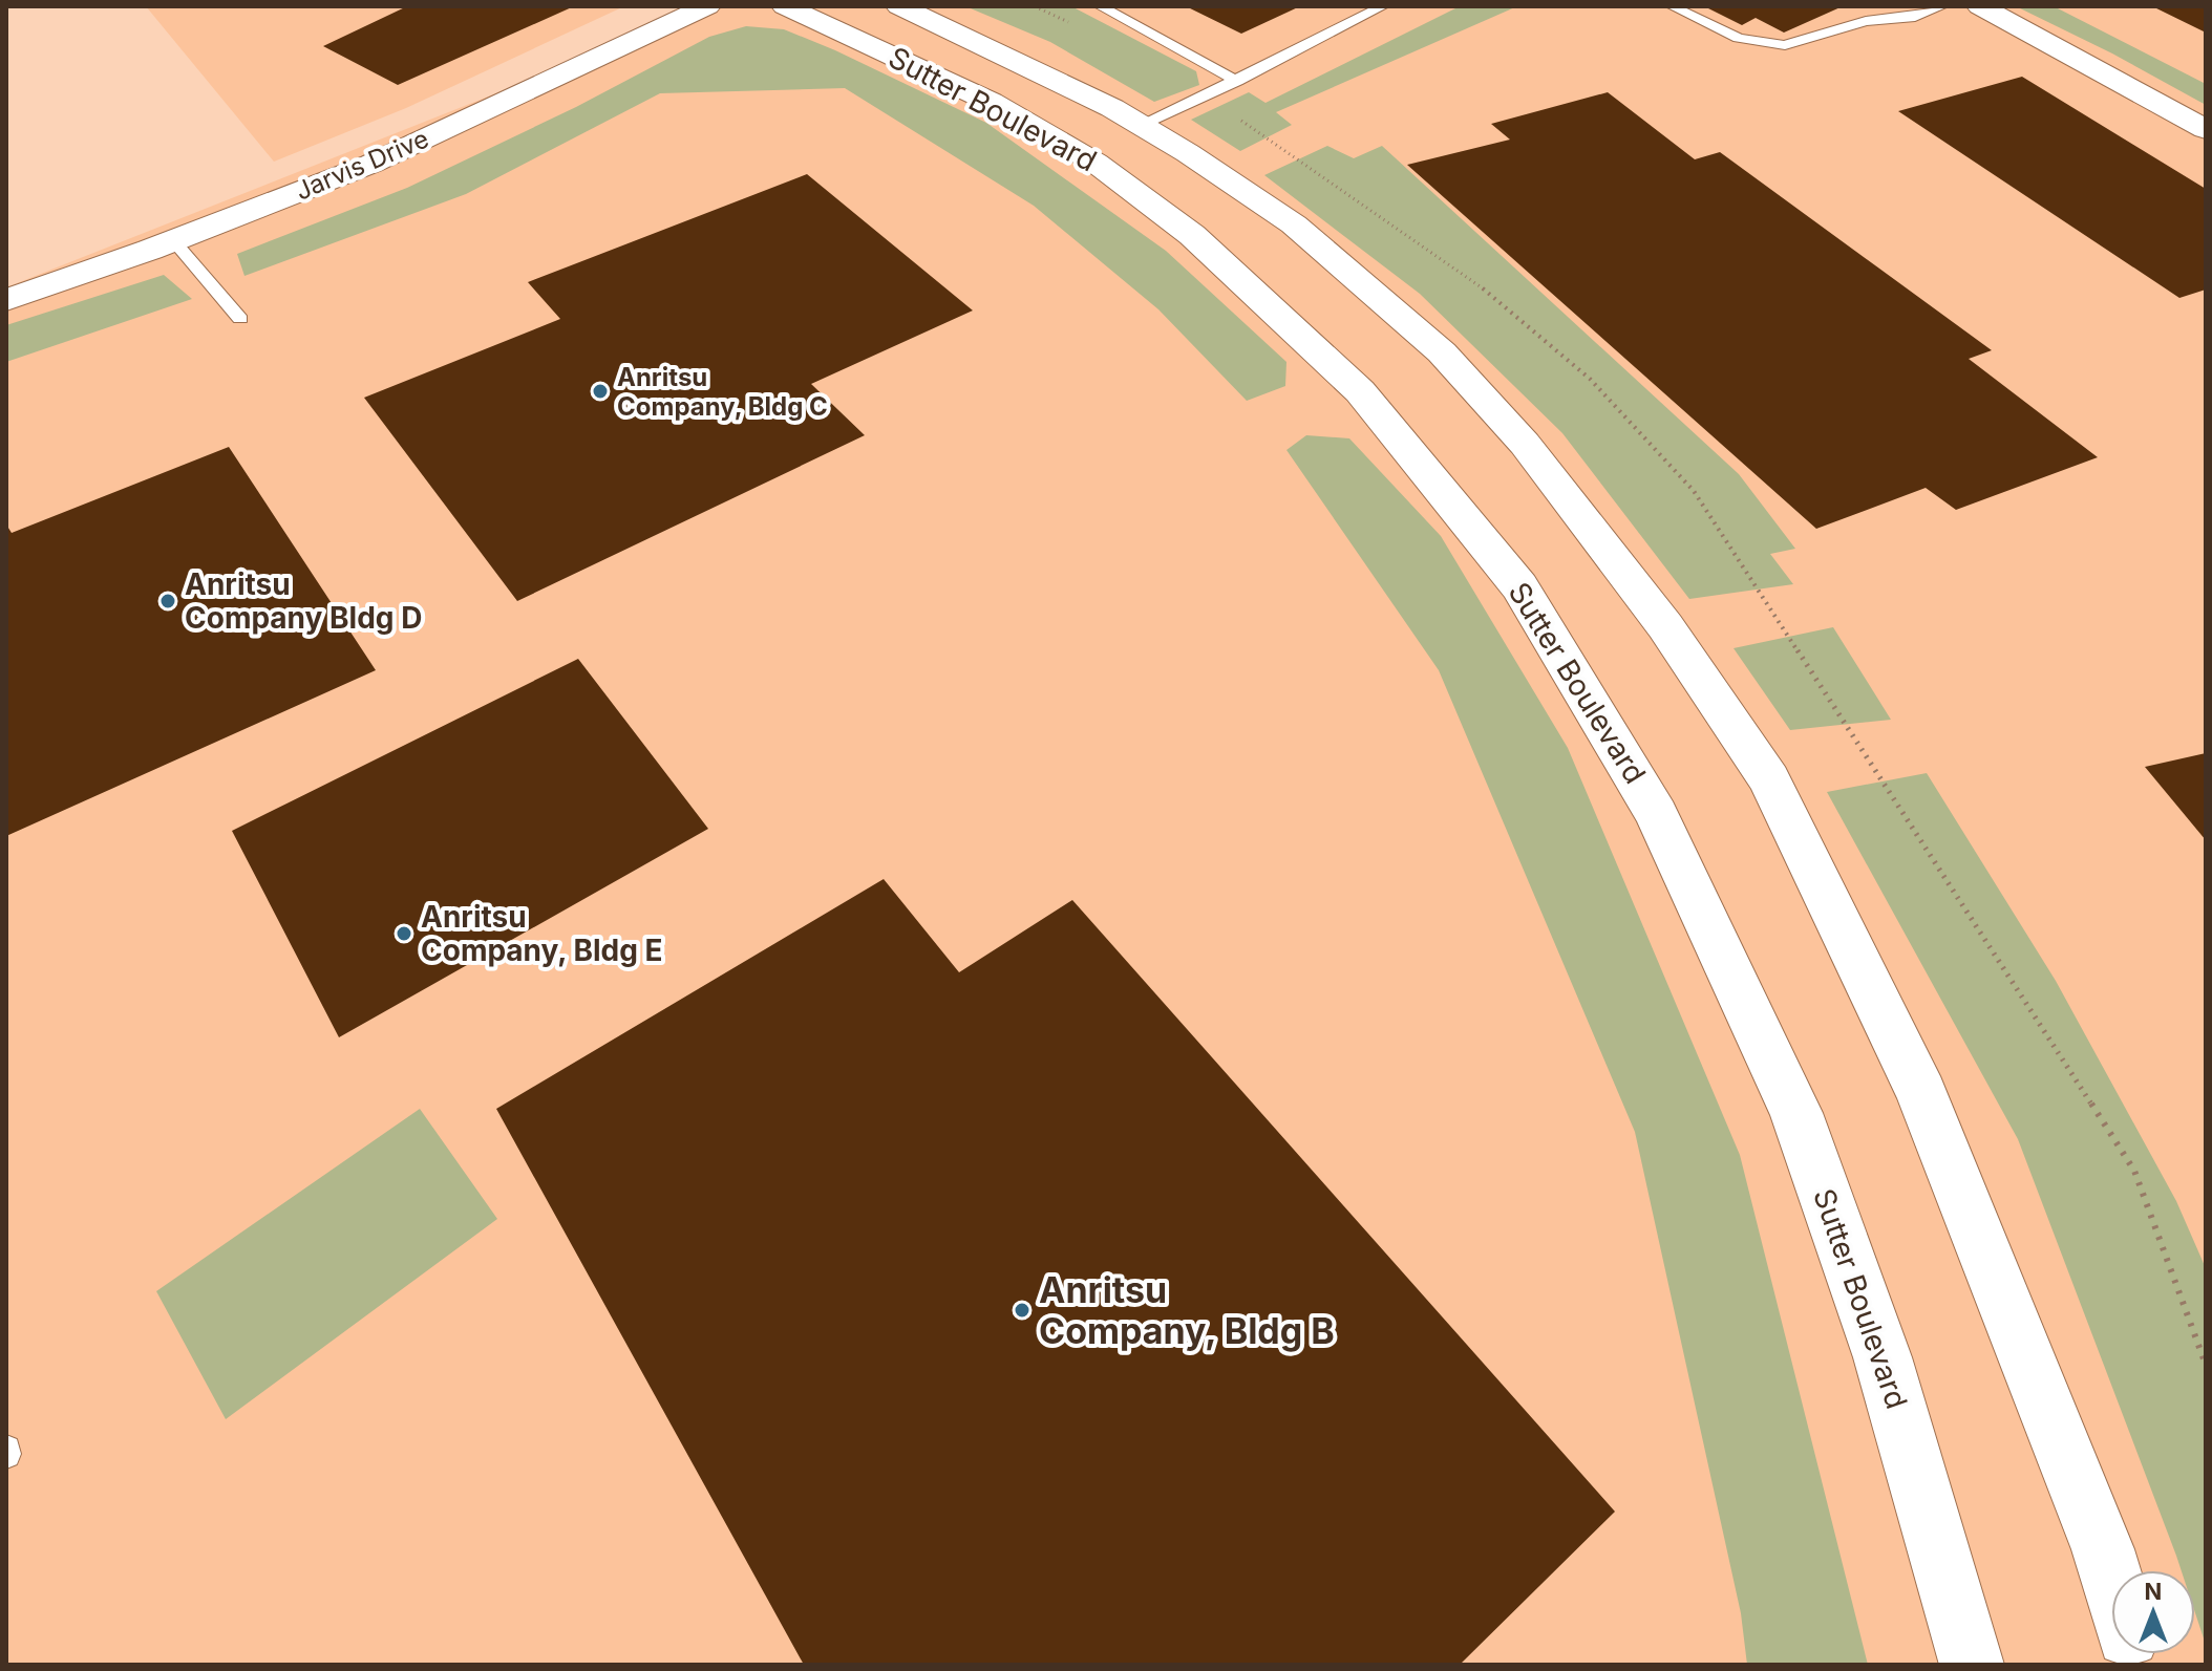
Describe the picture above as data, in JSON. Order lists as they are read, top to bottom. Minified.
{"streets":{"street":["Sutter Boulevard","Jarvis Drive"]},"places":["Anritsu Company, Bldg C","Anritsu Company Bldg D","Anritsu Company, Bldg E","Anritsu Company, Bldg B"],"north":"top"}
